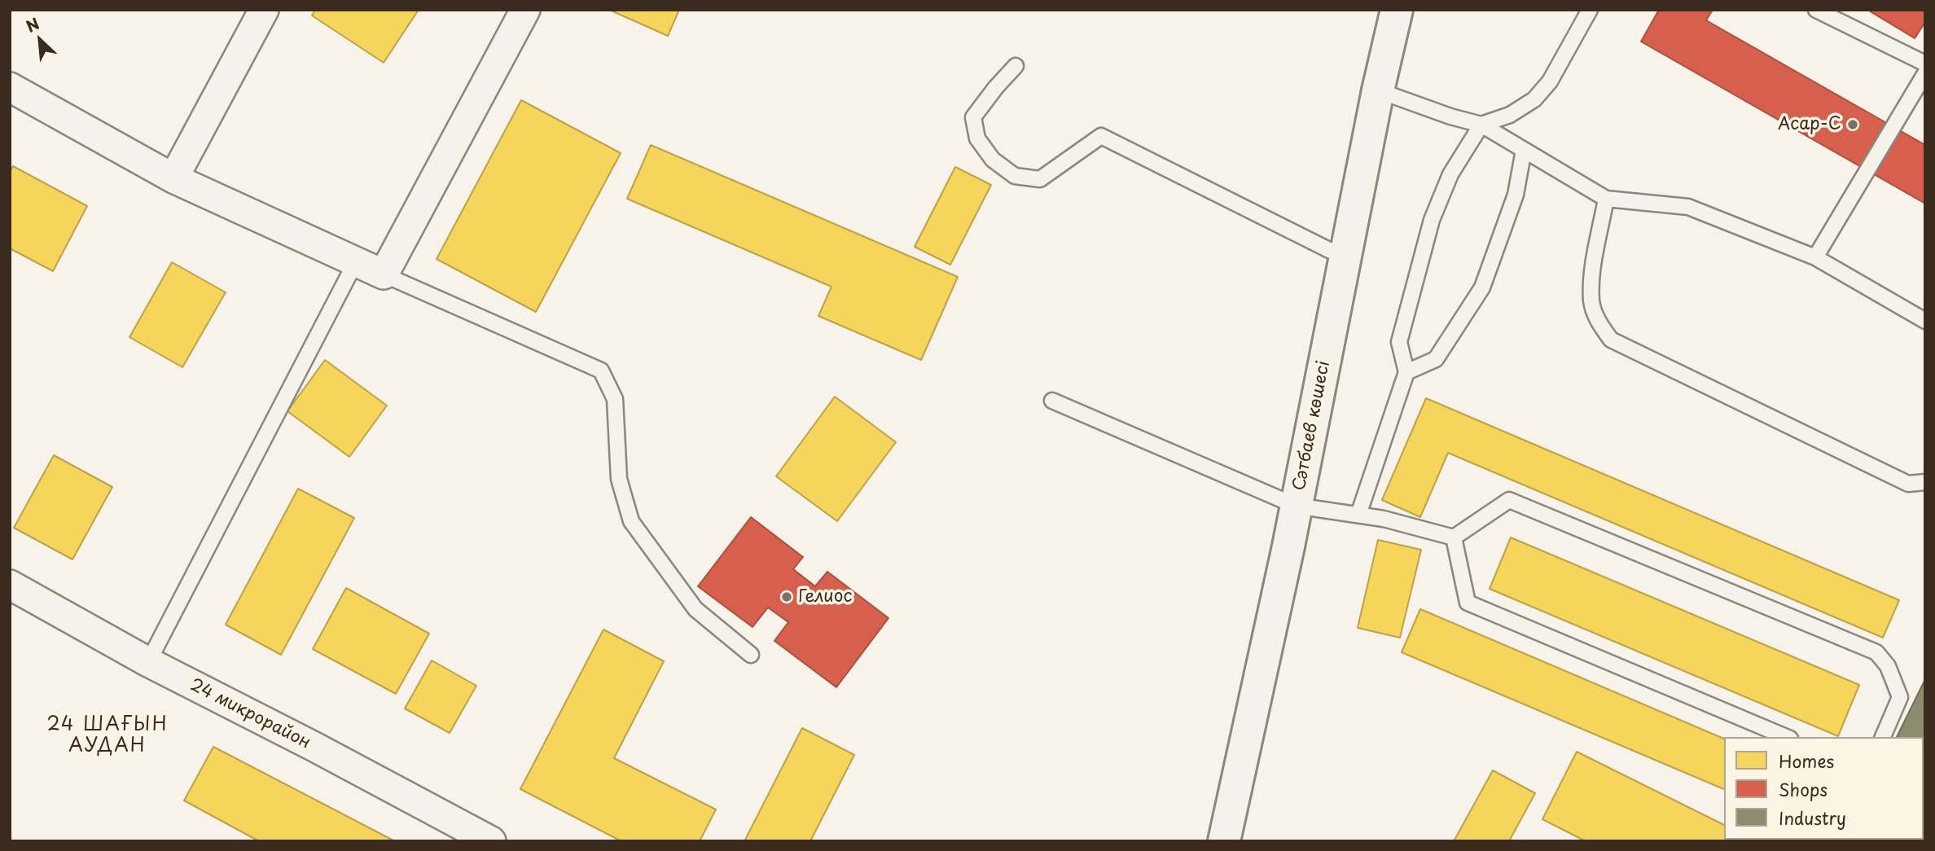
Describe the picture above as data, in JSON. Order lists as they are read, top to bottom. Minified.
{"streets":{"main road":["Сәтбаев көшесі"],"street":["24 микрорайон"]},"districts":["24 ШАҒЫН АУДАН"],"places":["Асар-С","Гелиос"],"legend":["Homes","Shops","Industry"],"north":"top left"}
